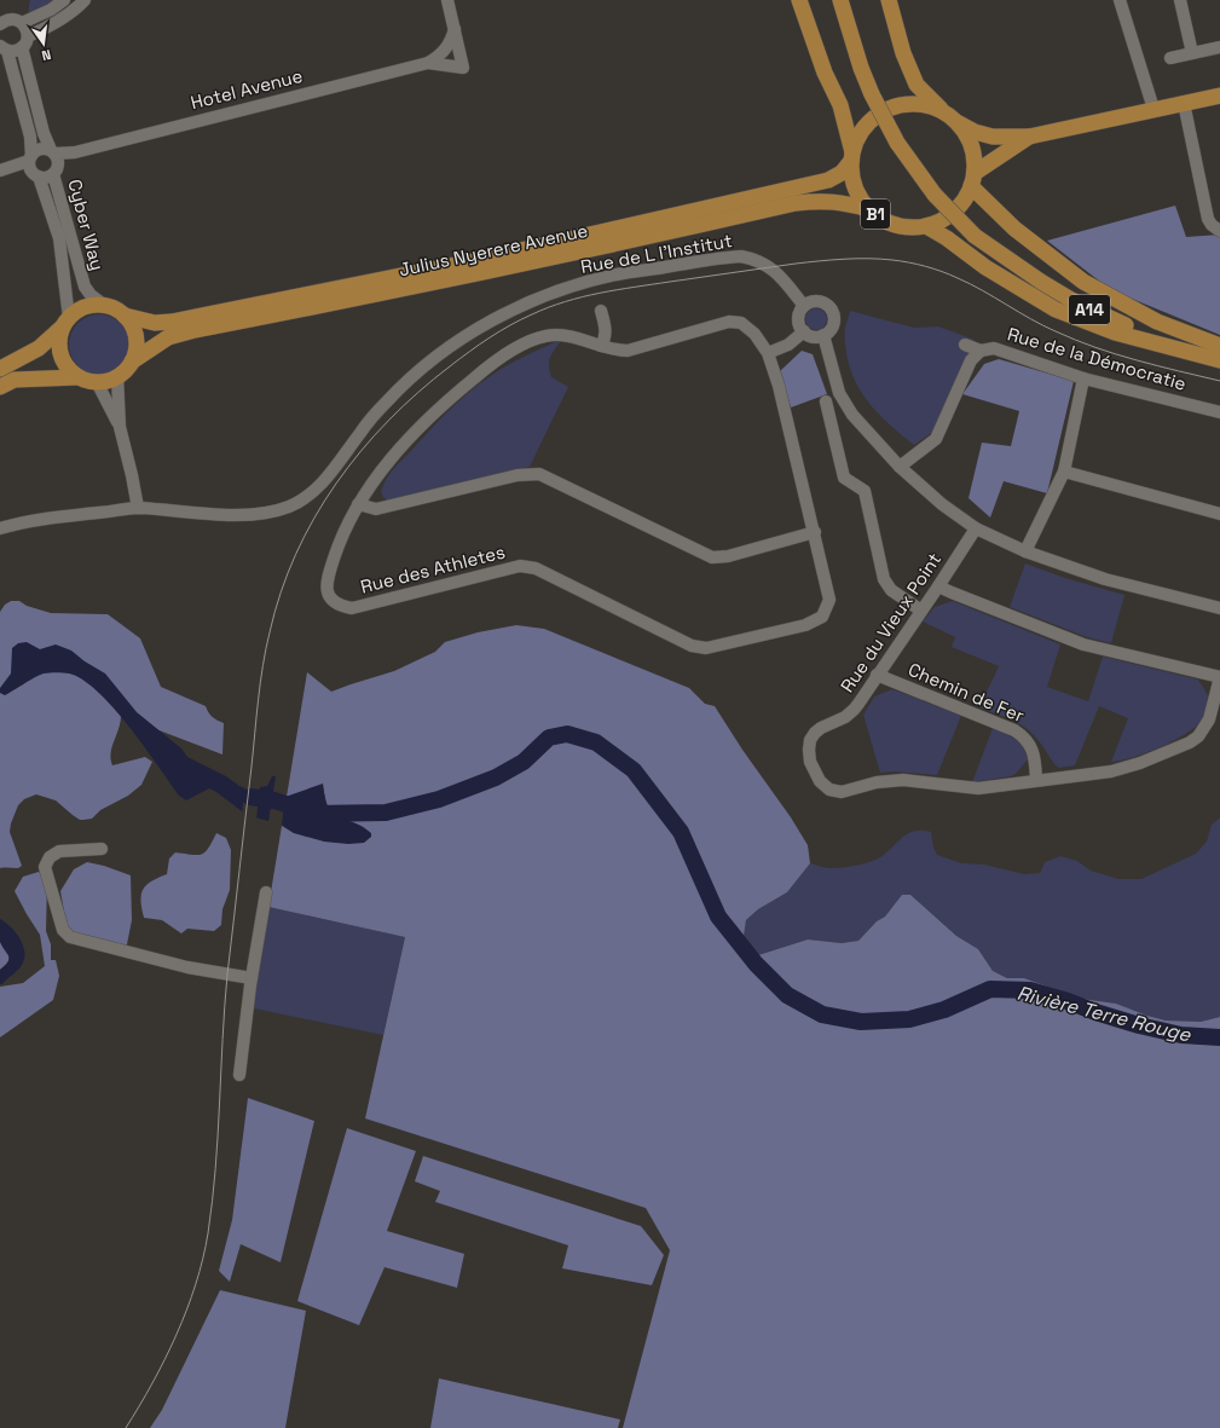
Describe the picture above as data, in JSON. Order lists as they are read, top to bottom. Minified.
{"streets":{"main road":["B1","Julius Nyerere Avenue","A14"],"street":["Hotel Avenue","Cyber Way","Rue de L l'Institut","Rue de la Démocratie","Rue des Athletes","Rue du Vieux Point","Chemin de Fer"]},"crossings":[["Hotel Avenue","Cyber Way"],["B1","Cyber Way"],["B1","Julius Nyerere Avenue"],["Cyber Way","Julius Nyerere Avenue"],["Rue du Vieux Point","Chemin de Fer"]],"water":["Rivière Terre Rouge"],"north":"bottom"}
